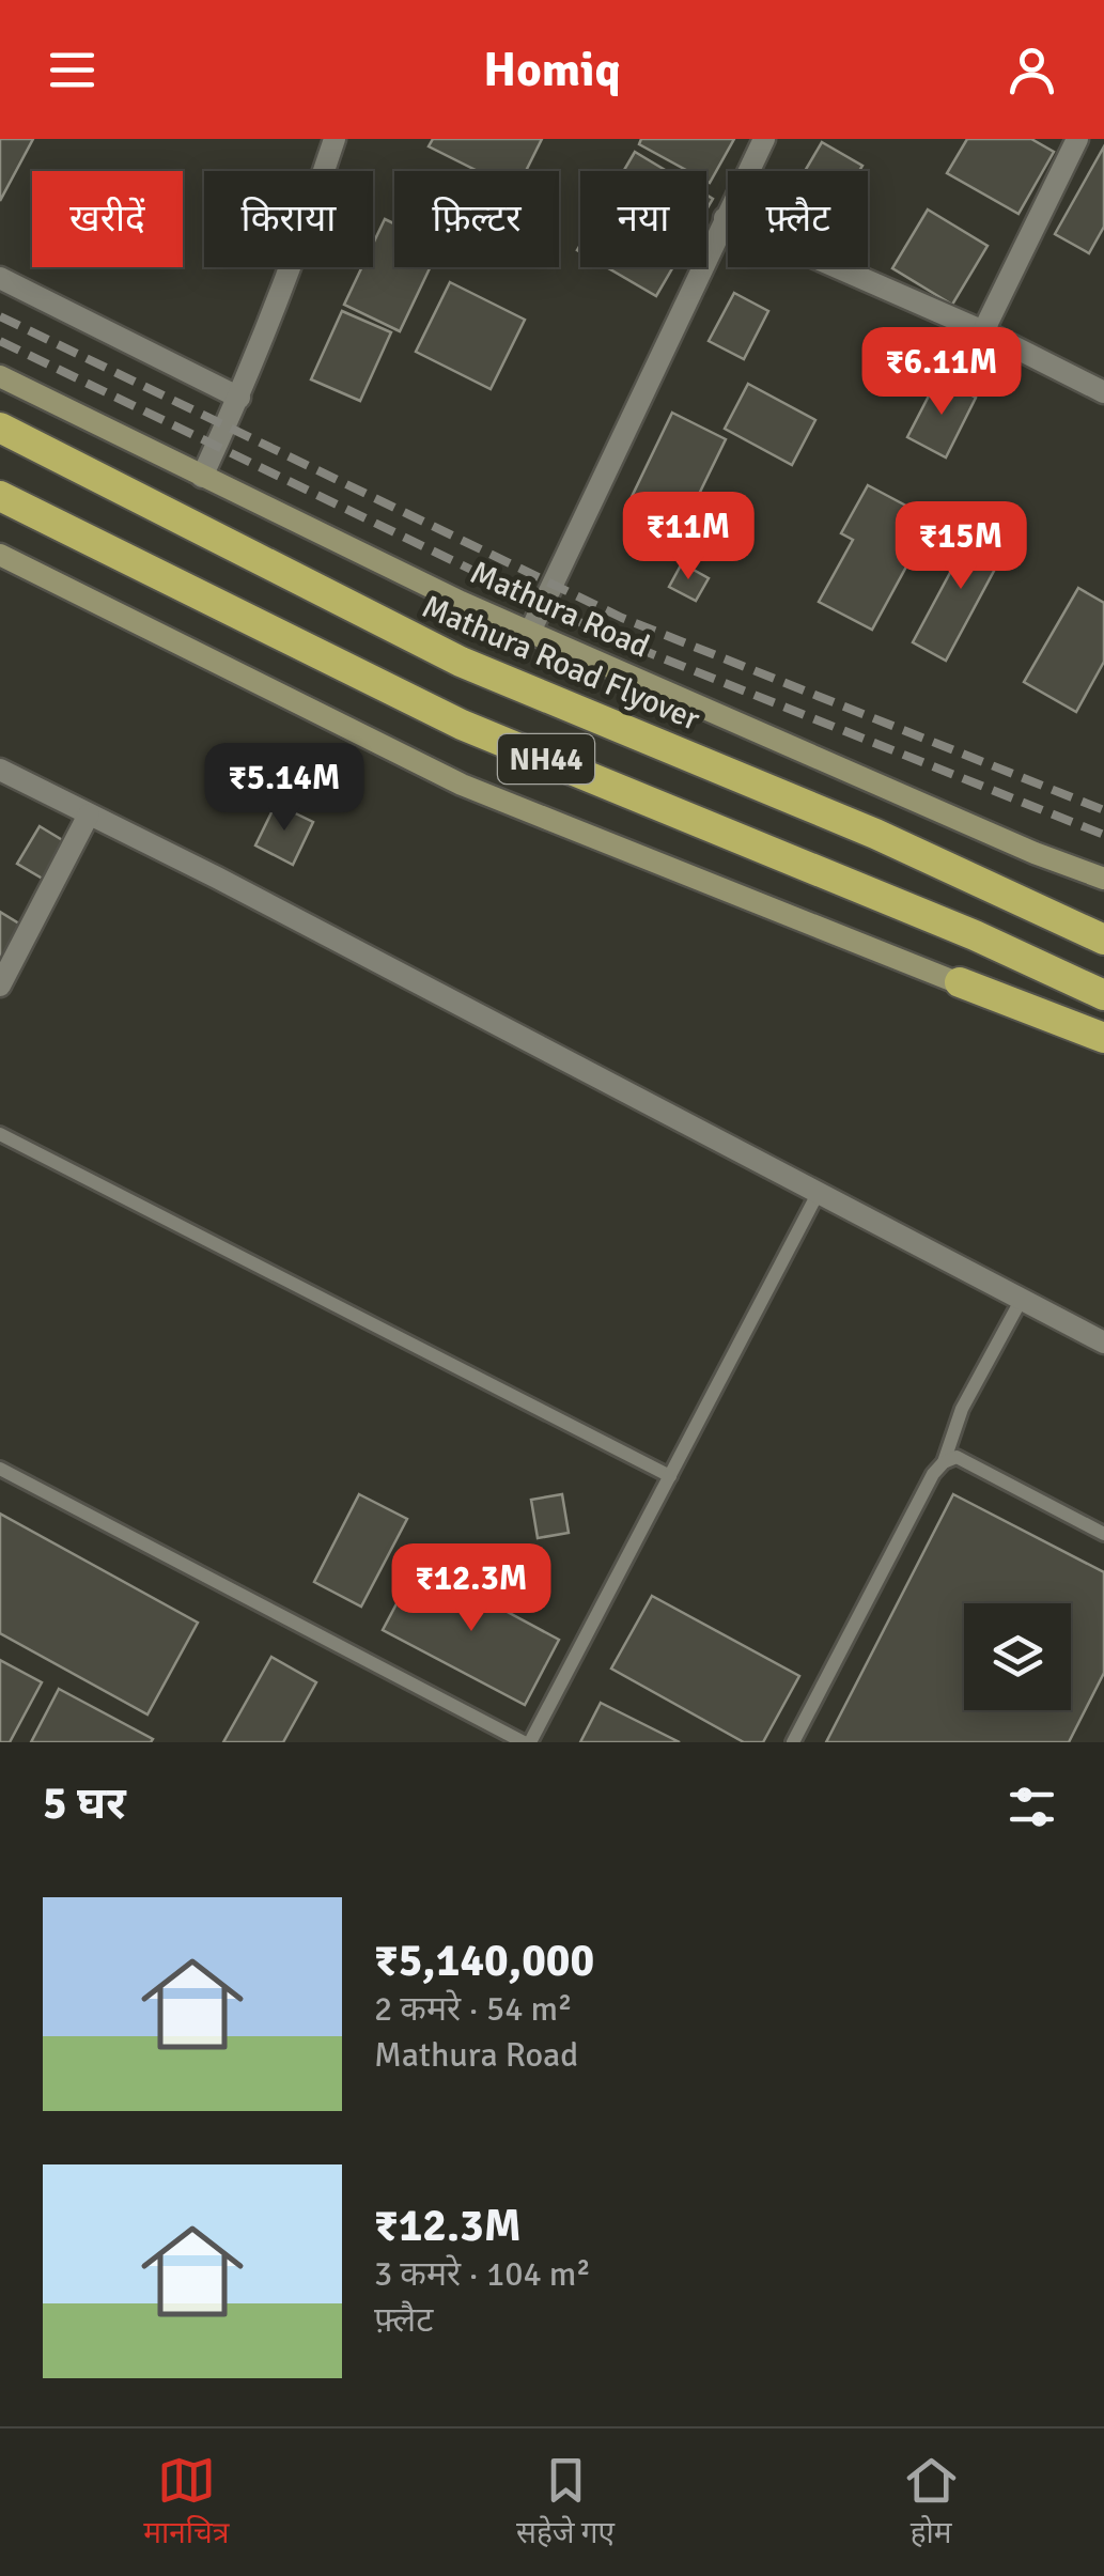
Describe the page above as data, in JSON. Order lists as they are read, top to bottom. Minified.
{"streets":{"highway":["Mathura Road Flyover","NH44"],"main road":["Mathura Road"]},"page":{"header":"Homiq","chip":["खरीदें","किराया","फ़िल्टर","नया","फ़्लैट"],"price":["₹6.11M","₹11M","₹15M","₹5.14M","₹12.3M"],"heading":"5 घर","list":[{"name":"₹5,140,000","note":"2 कमरे · 54 m² · Mathura Road"},{"name":"₹12.3M","note":"3 कमरे · 104 m² · फ़्लैट"}],"tabs":["मानचित्र","सहेजे गए","होम"]}}
